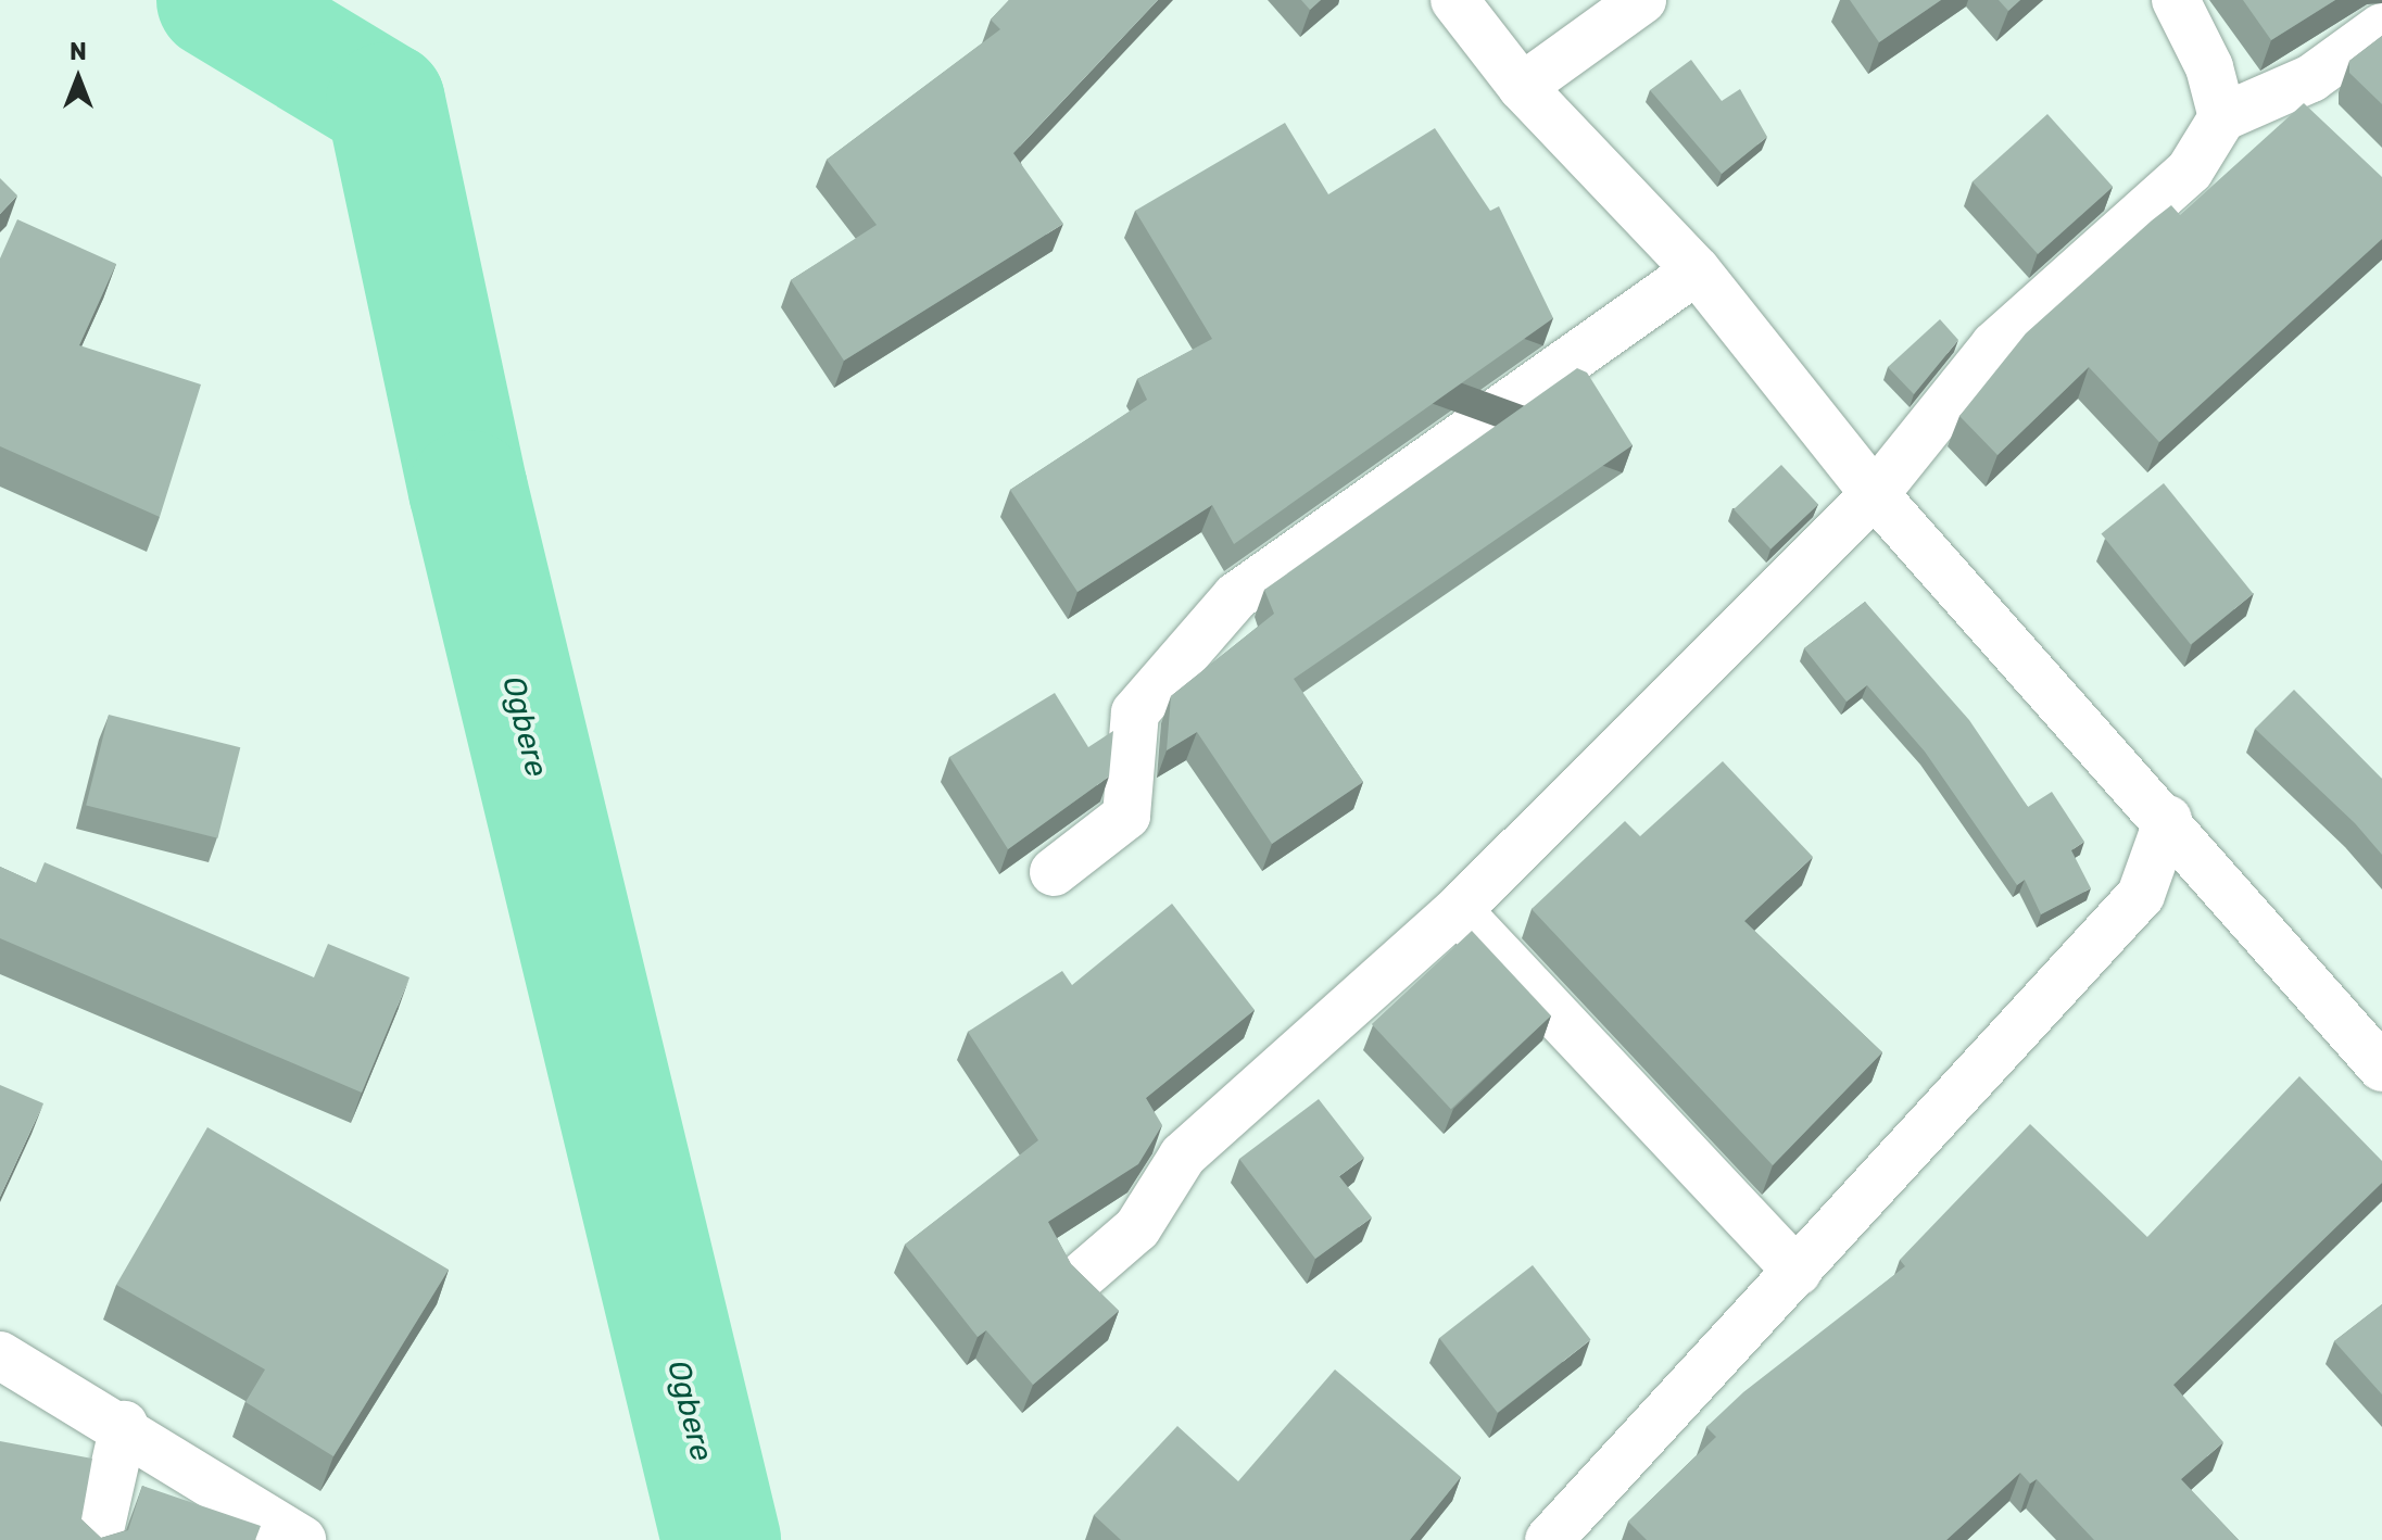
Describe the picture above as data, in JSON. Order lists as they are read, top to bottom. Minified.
{"water":["Ogbere"],"north":"top"}
